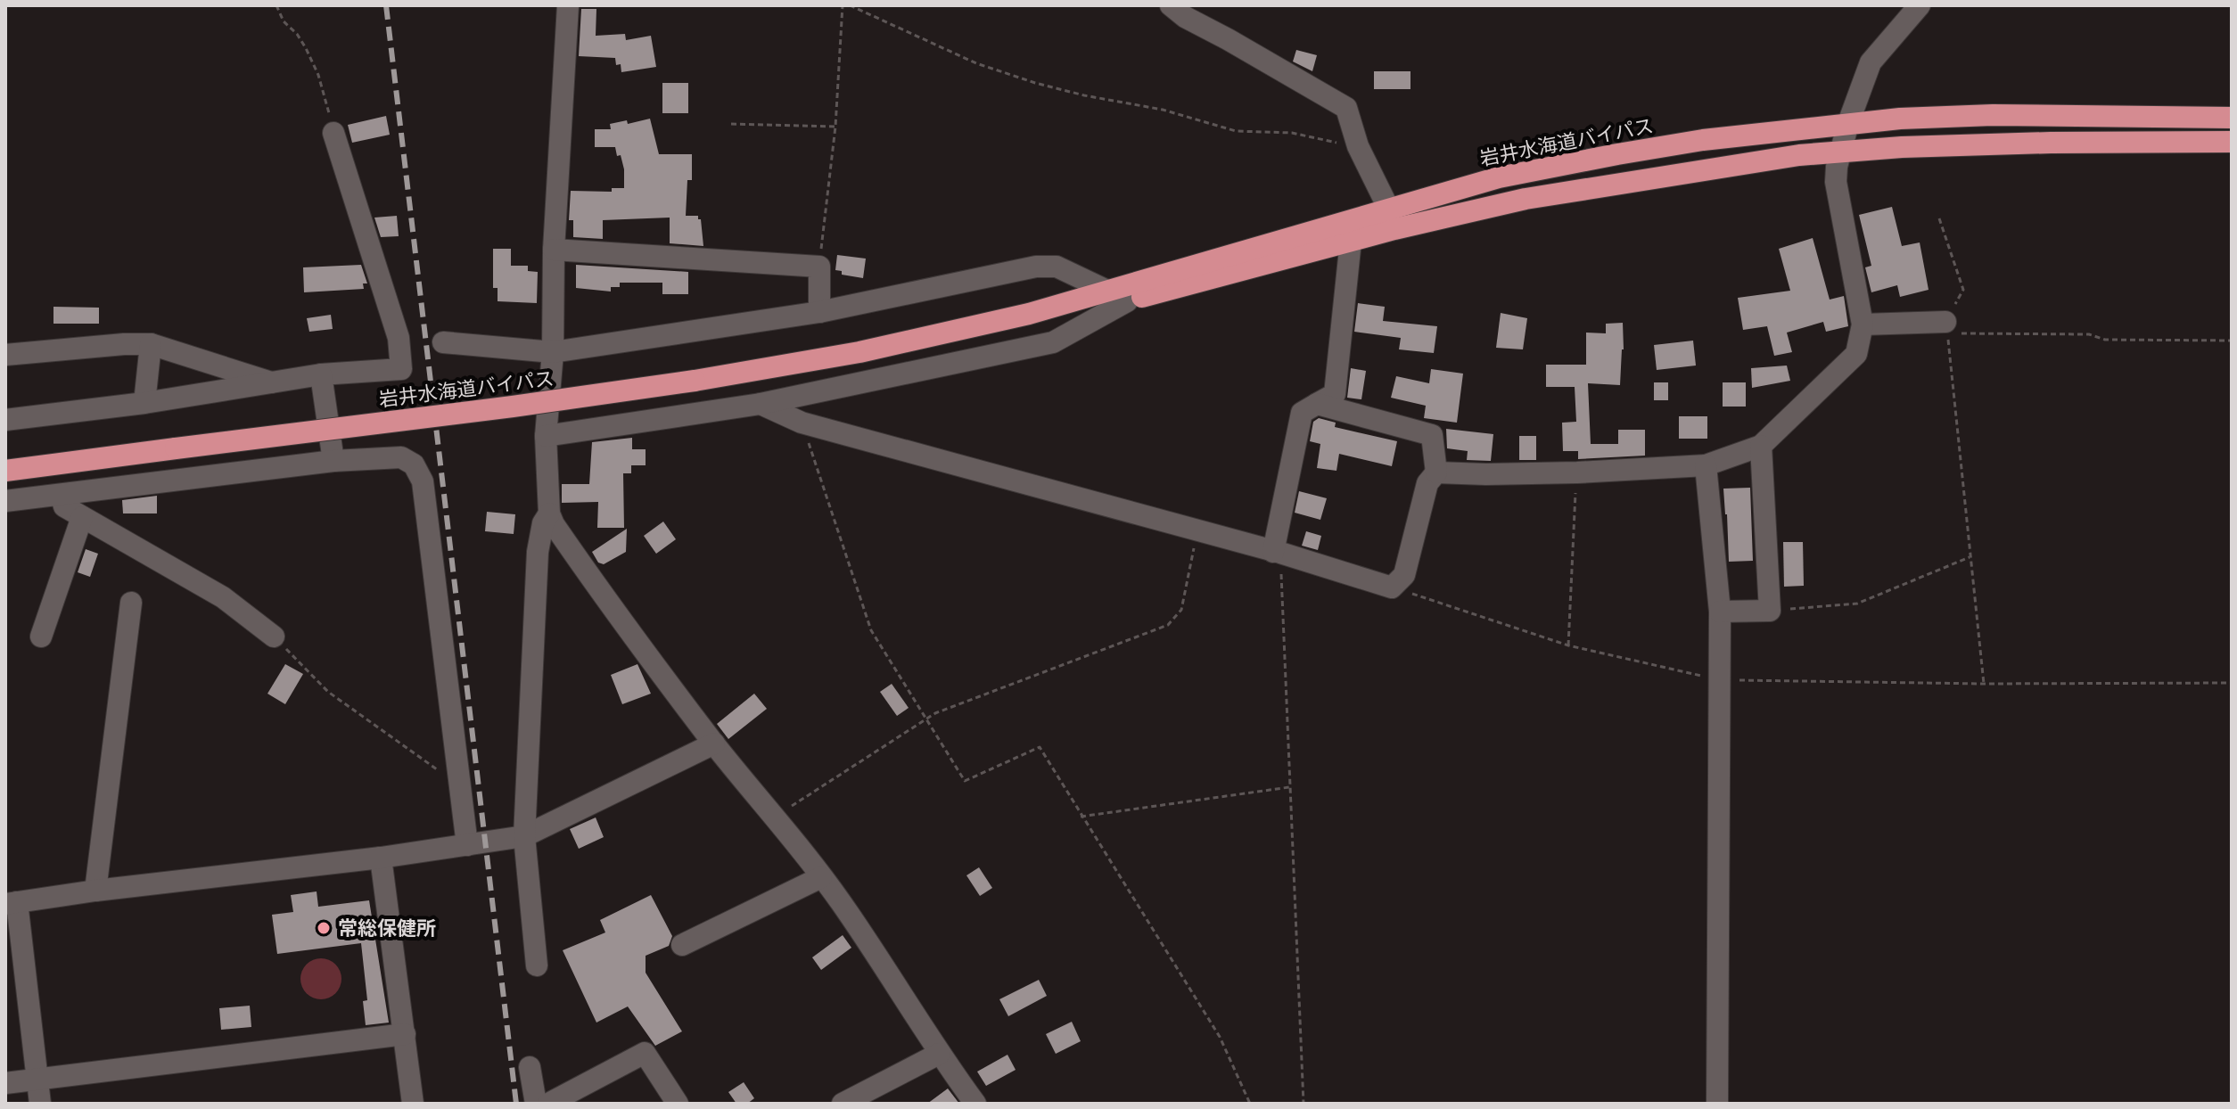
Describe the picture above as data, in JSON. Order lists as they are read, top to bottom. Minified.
{"streets":{"highway":["岩井水海道バイパス"]},"places":["常総保健所"]}
